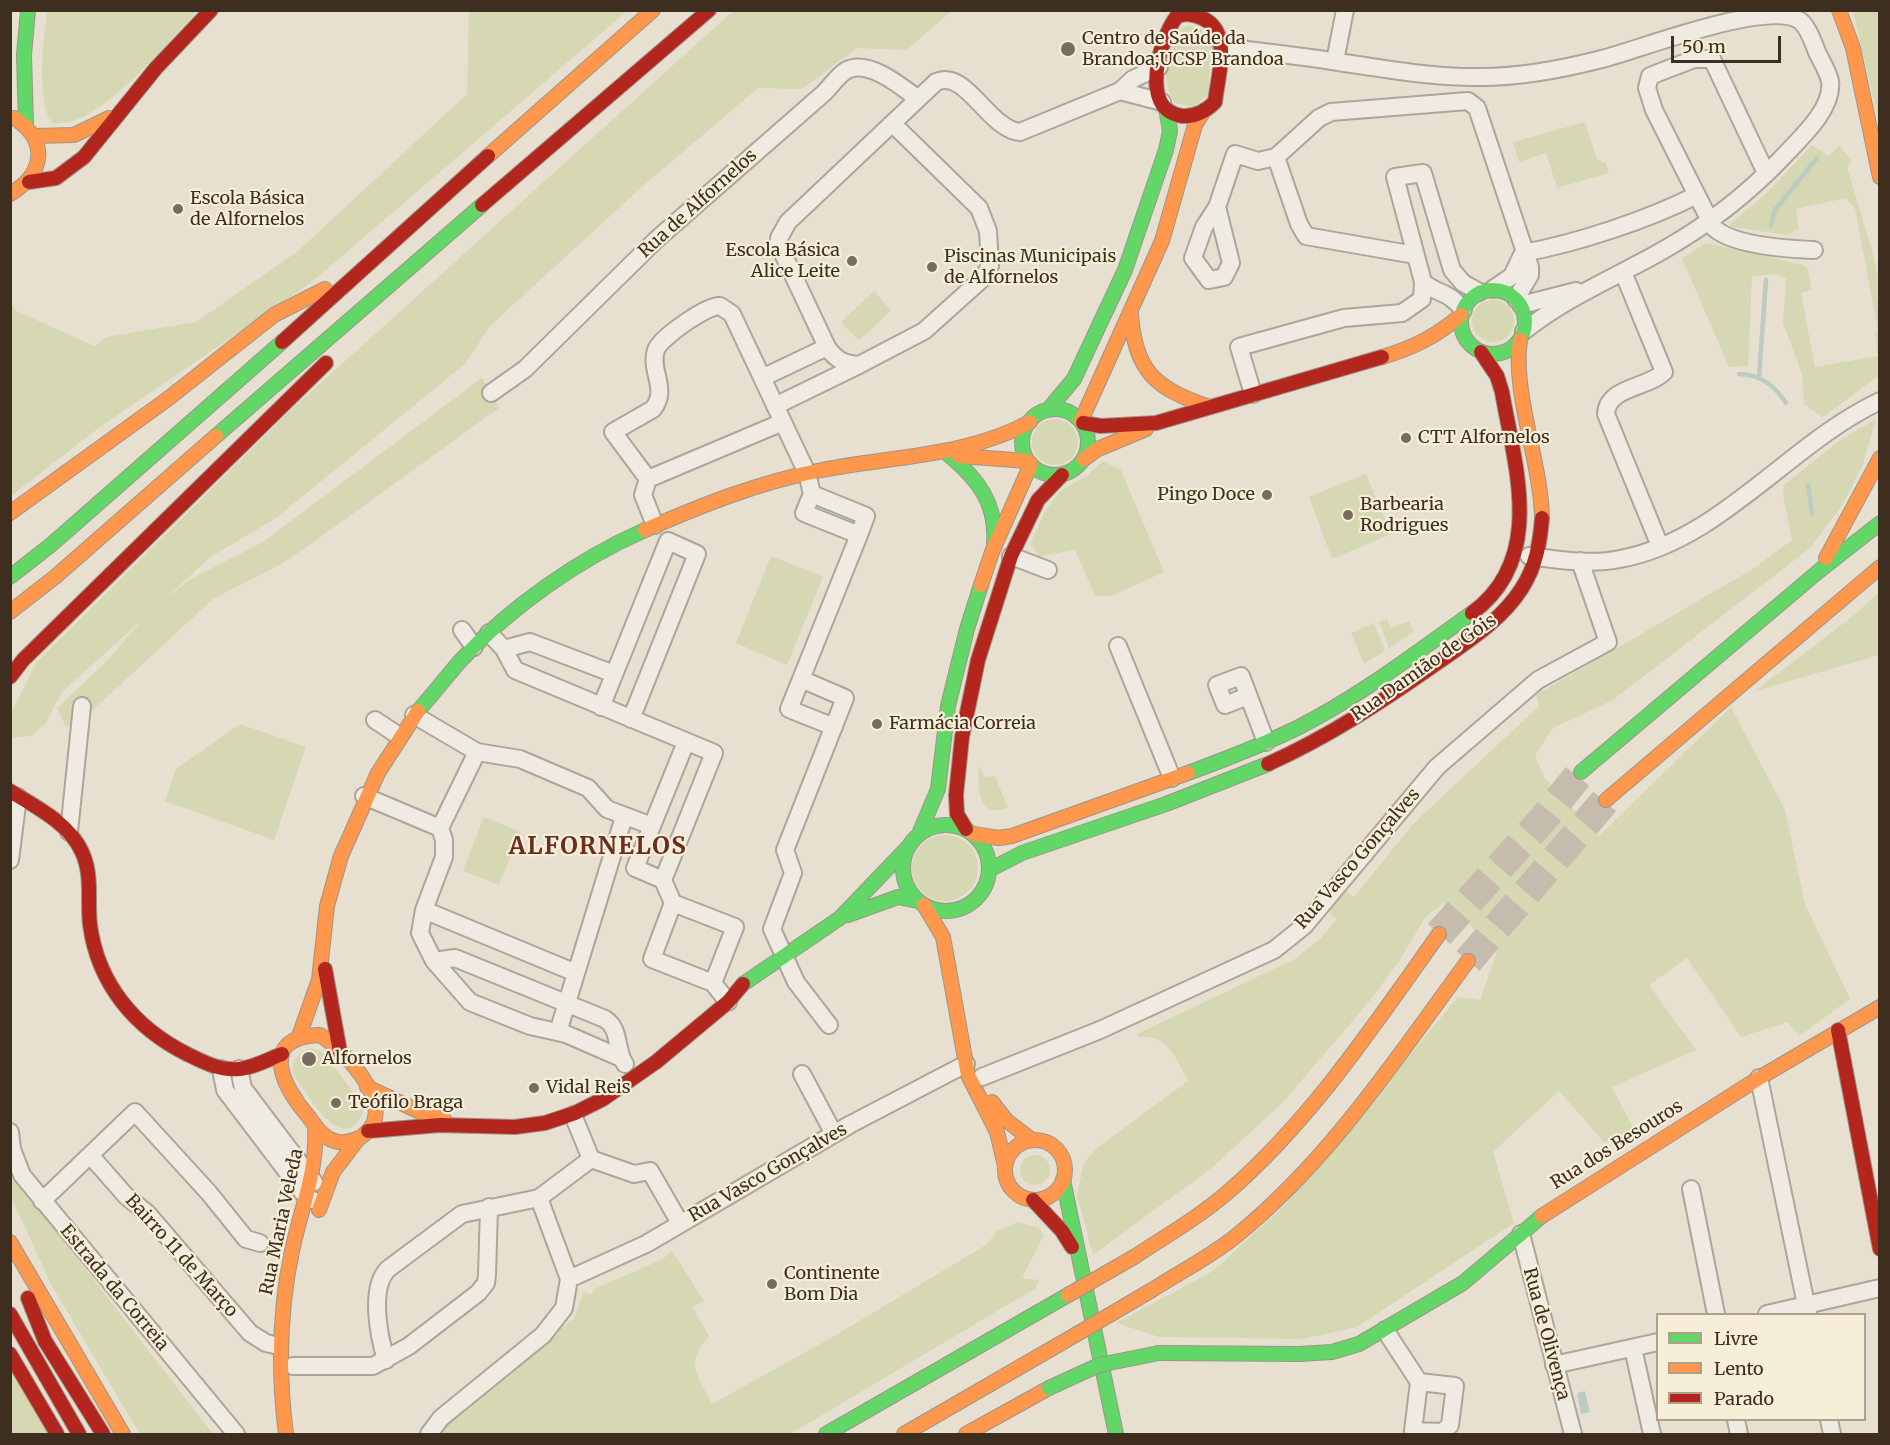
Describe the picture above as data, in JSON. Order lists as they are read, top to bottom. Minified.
{"streets":{"main road":["Rua Damião de Góis","Rua dos Besouros","Rua Maria Veleda"],"street":["Rua de Alfornelos","Rua Vasco Gonçalves","Bairro 11 de Março","Estrada da Correia","Rua de Olivença"]},"crossings":[["Rua dos Besouros","Rua de Olivença"],["Rua Maria Veleda","Bairro 11 de Março"]],"districts":["ALFORNELOS"],"places":["Centro de Saúde da Brandoa;UCSP Brandoa","Escola Básica de Alfornelos","Escola Básica Alice Leite","Piscinas Municipais de Alfornelos","CTT Alfornelos","Pingo Doce","Barbearia Rodrigues","Farmácia Correia","Alfornelos","Vidal Reis","Teófilo Braga","Continente Bom Dia"],"legend":["Livre","Lento","Parado"],"scale_bar":"50 m"}
